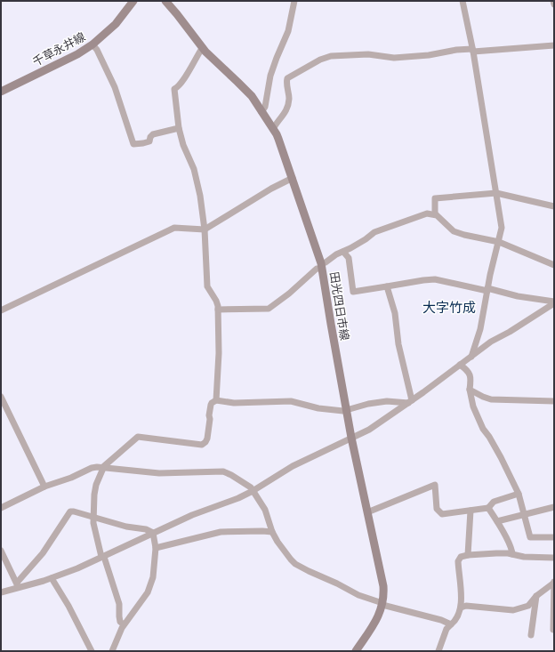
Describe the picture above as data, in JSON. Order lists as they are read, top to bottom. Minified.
{"streets":{"main road":["千草永井線","田光四日市線"]},"districts":["大字竹成"]}
